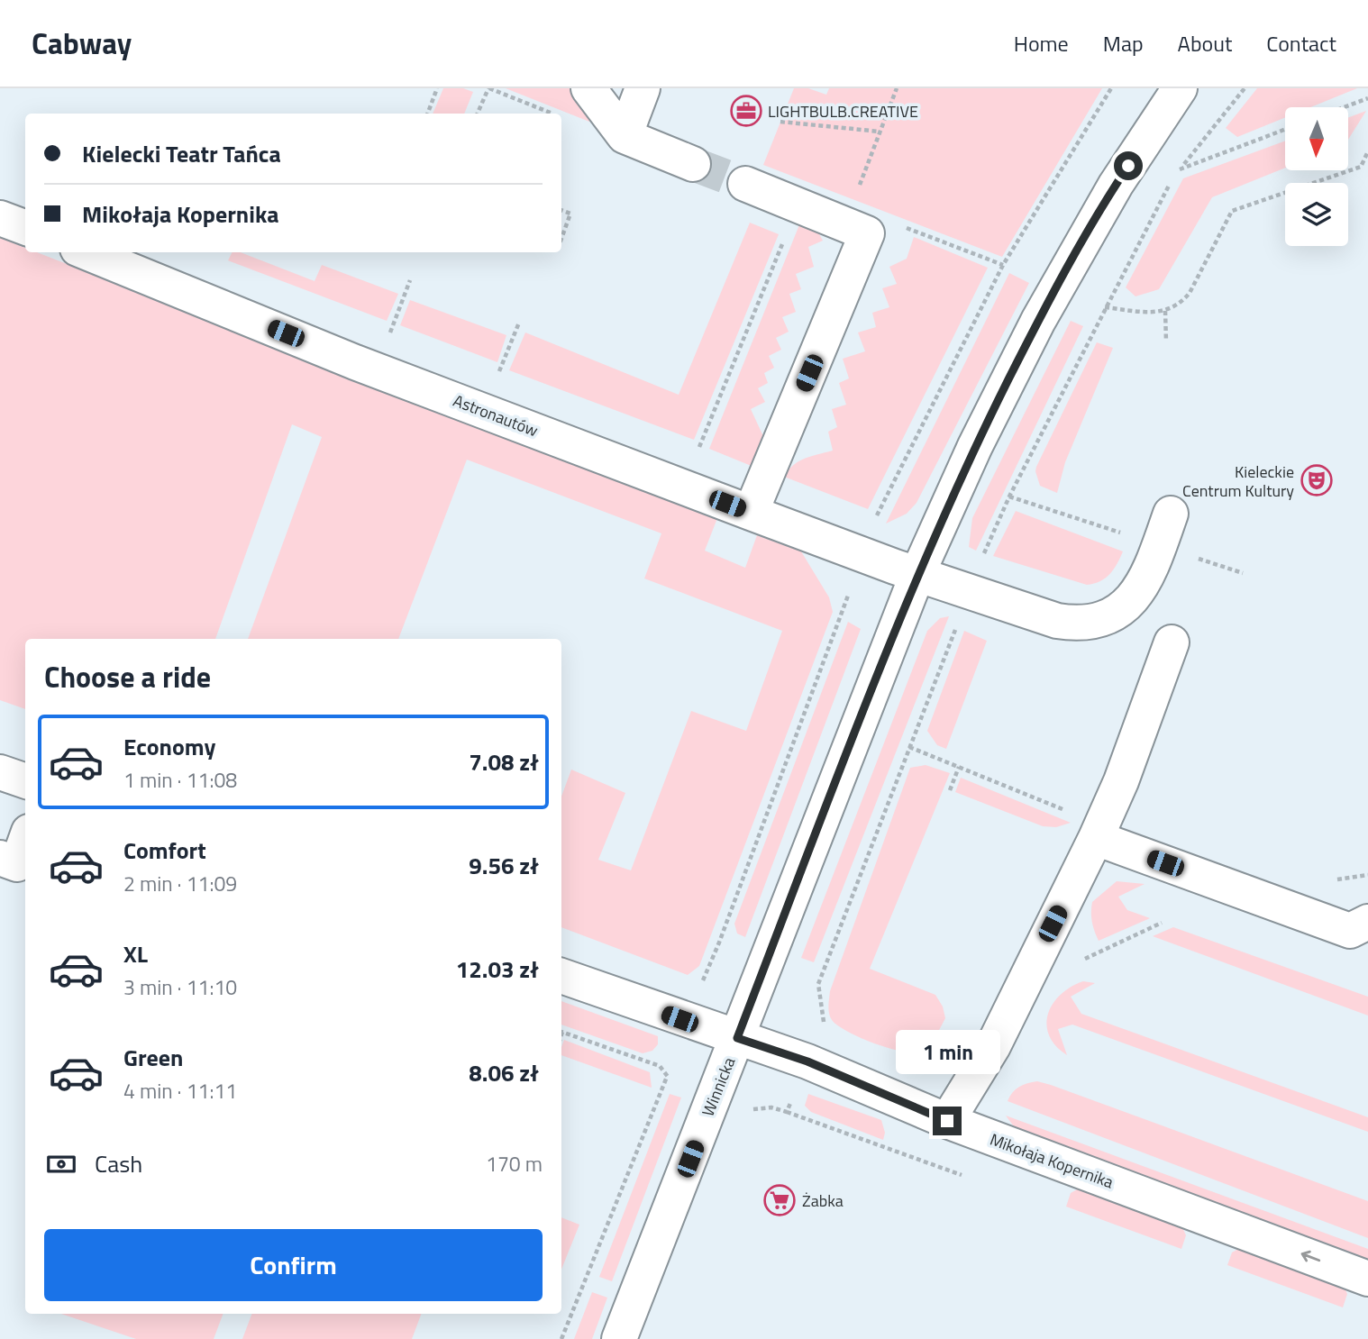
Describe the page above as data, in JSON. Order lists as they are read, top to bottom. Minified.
{"streets":{"street":["Astronautów","Winnicka","Mikołaja Kopernika"]},"crossings":[["Astronautów","Winnicka"],["Winnicka","Mikołaja Kopernika"]],"one_way":["Mikołaja Kopernika"],"places":{"office":["LIGHTBULB.CREATIVE"],"theatre":["Kieleckie Centrum Kultury"],"supermarket":["Żabka"]},"north":"bottom","page":{"header":"Cabway","nav":["Home","Map","About","Contact"],"banner":["Kielecki Teatr Tańca","Mikołaja Kopernika"],"heading":"Choose a ride","list":[{"name":"Economy","note":"1 min · 11:08","value":"7.08 zł"},{"name":"Comfort","note":"2 min · 11:09","value":"9.56 zł"},{"name":"XL","note":"3 min · 11:10","value":"12.03 zł"},{"name":"Green","note":"4 min · 11:11","value":"8.06 zł"}],"bubble":"1 min","pay":["Cash","170 m"],"buttons":"Confirm"}}
